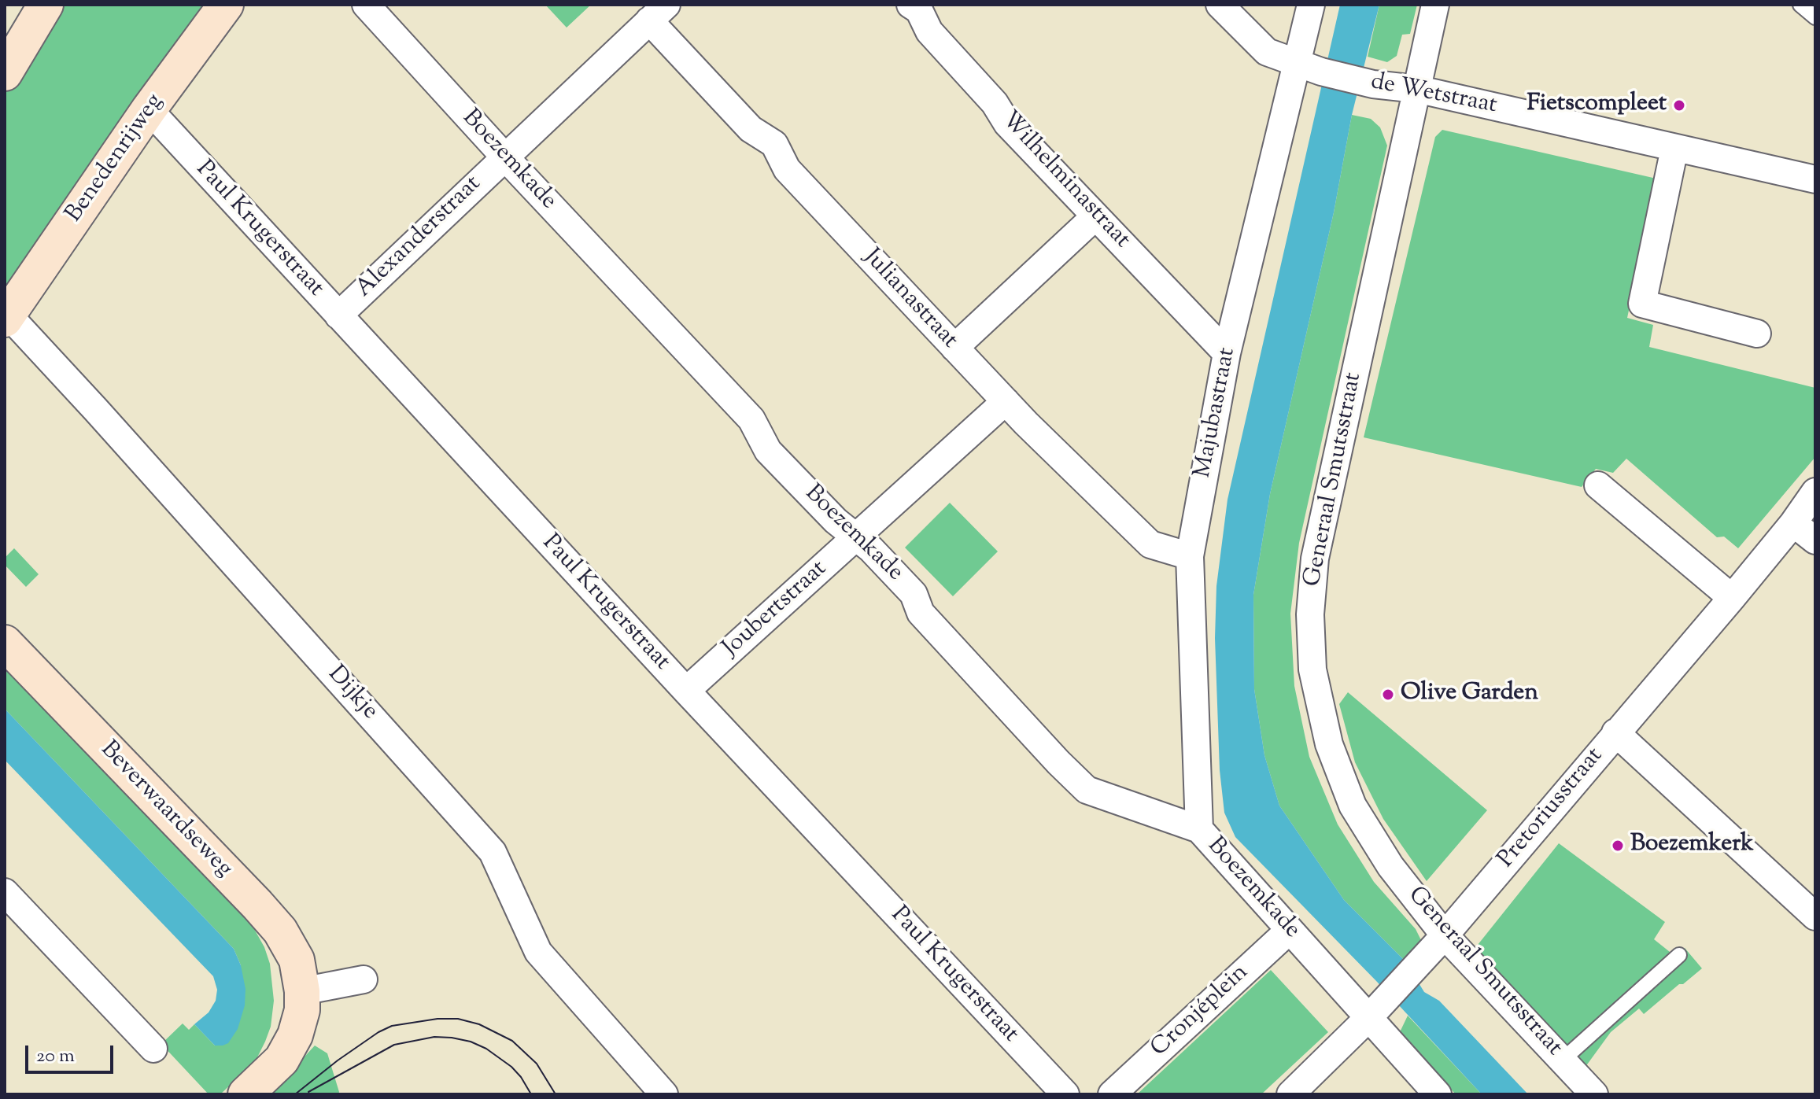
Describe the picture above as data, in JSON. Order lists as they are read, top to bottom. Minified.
{"streets":{"street":["de Wetstraat","Benedenrijweg","Boezemkade","Wilhelminastraat","Paul Krugerstraat","Alexanderstraat","Julianastraat","Majubastraat","Generaal Smutsstraat","Joubertstraat","Dijkje","Pretoriusstraat","Beverwaardseweg","Cronjéplein"]},"crossings":[["de Wetstraat","Majubastraat"],["de Wetstraat","Generaal Smutsstraat"],["Benedenrijweg","Paul Krugerstraat"],["Benedenrijweg","Dijkje"],["Boezemkade","Alexanderstraat"],["Boezemkade","Majubastraat"],["Boezemkade","Joubertstraat"],["Boezemkade","Pretoriusstraat"],["Boezemkade","Cronjéplein"],["Wilhelminastraat","Majubastraat"],["Paul Krugerstraat","Alexanderstraat"],["Paul Krugerstraat","Joubertstraat"],["Alexanderstraat","Julianastraat"],["Julianastraat","Majubastraat"],["Julianastraat","Joubertstraat"],["Generaal Smutsstraat","Pretoriusstraat"]],"places":["Fietscompleet","Olive Garden","Boezemkerk"],"scale_bar":"20 m"}
